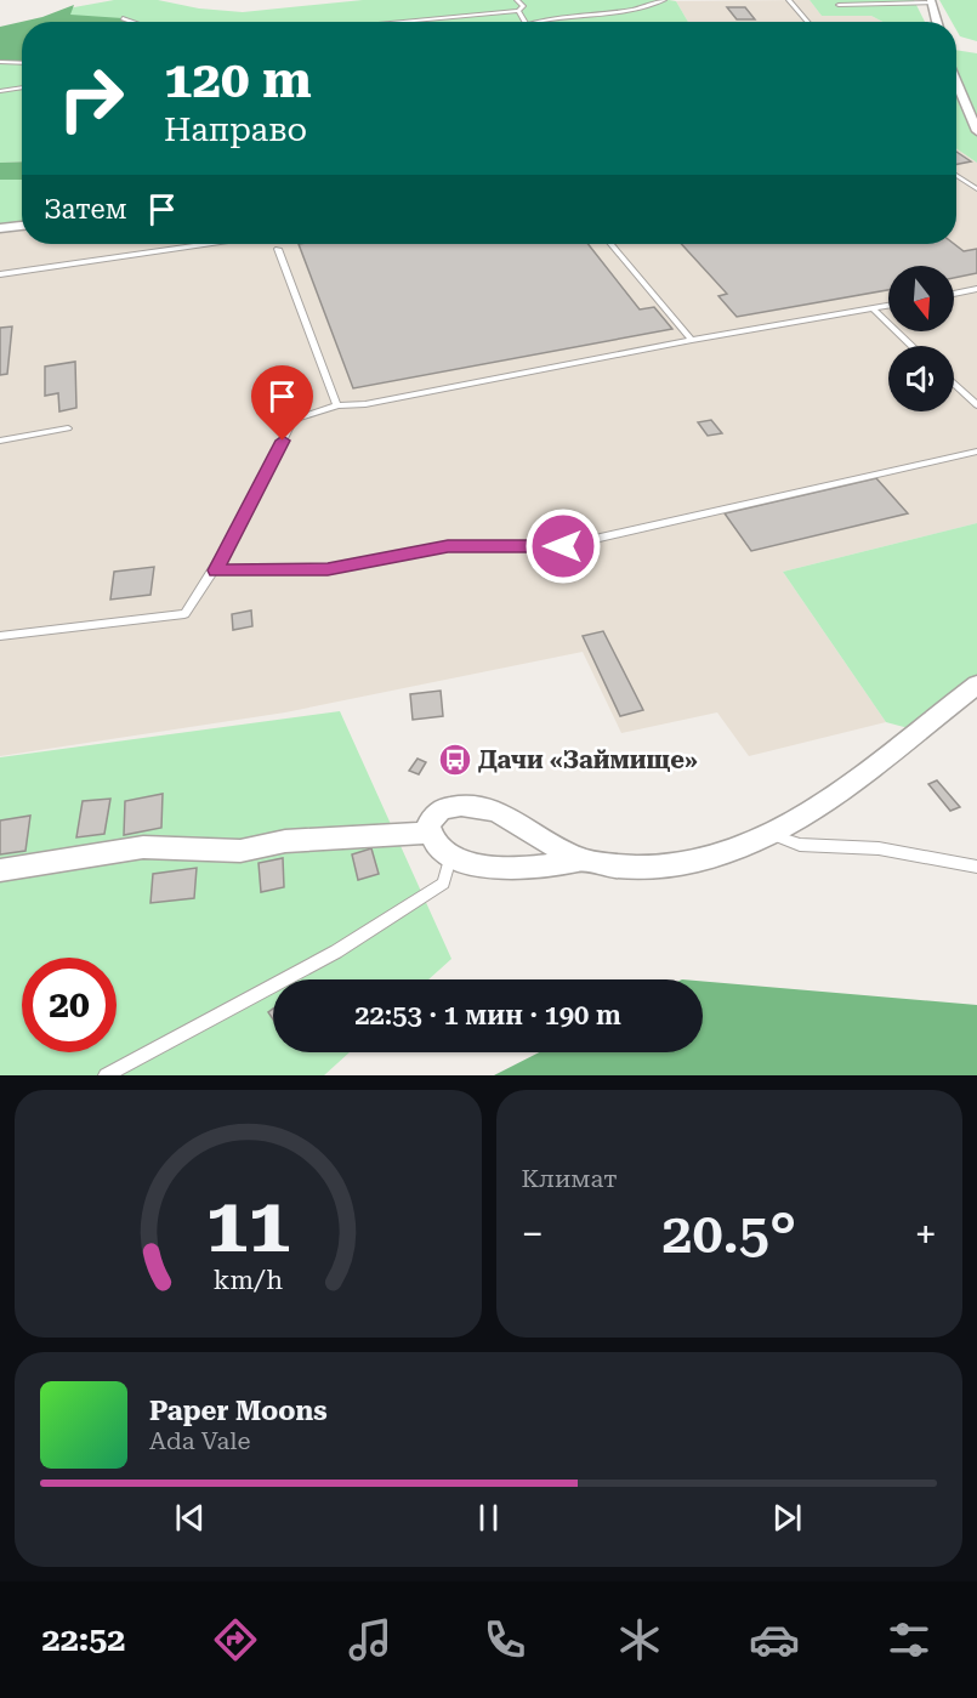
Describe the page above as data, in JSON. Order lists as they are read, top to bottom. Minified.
{"places":{"bus stop":["Дачи «Займище»"]},"north":"bottom","page":{"turn":["120 m","Направо"],"then":"Затем","limit":"20","trip":"22:53 · 1 мин · 190 m","tile":"Климат","heat":["−","20.5°","+"],"song":["Paper Moons","Ada Vale"],"tabs":"22:52","gauge":["11","km/h"]}}
